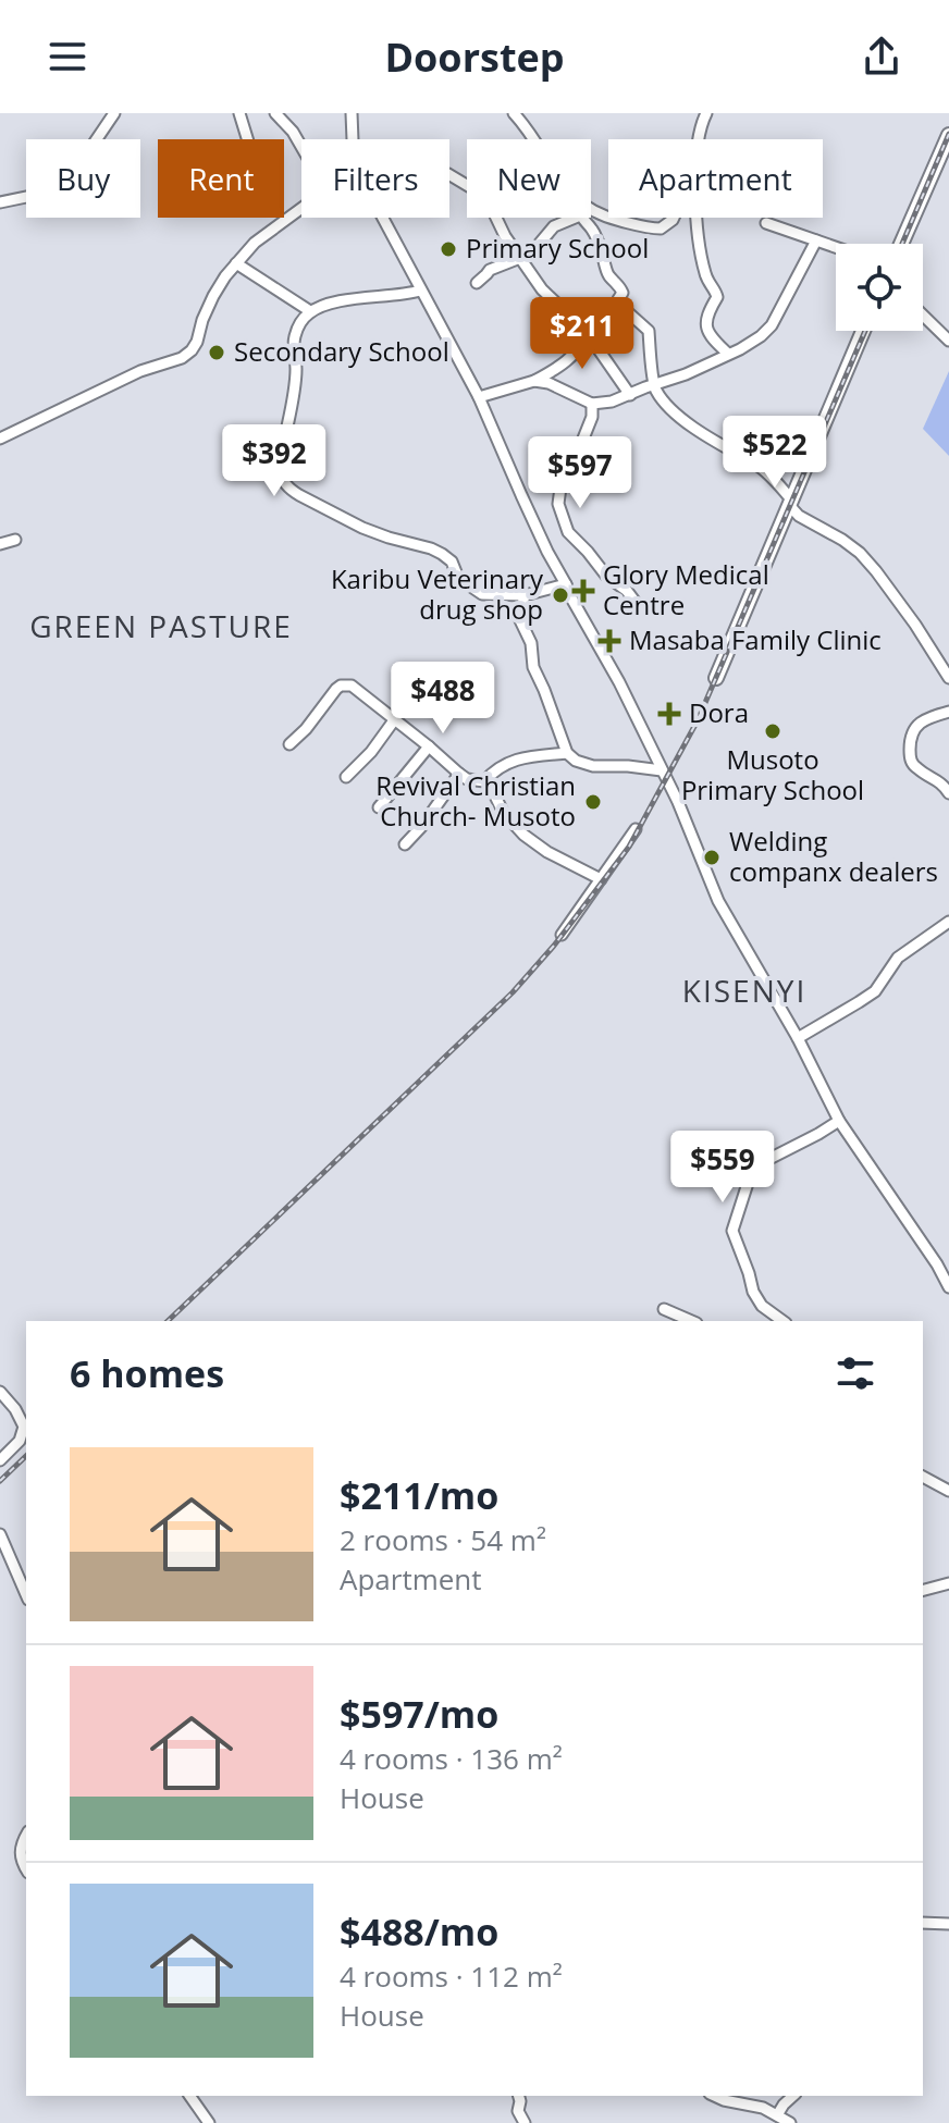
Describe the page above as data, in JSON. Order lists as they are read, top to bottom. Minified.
{"districts":["GREEN PASTURE","KISENYI"],"places":{"other":["Primary School","Secondary School","Karibu Veterinary drug shop","Musoto Primary School","Revival Christian Church- Musoto","Welding companx dealers"],"health":["Glory Medical Centre","Masaba Family Clinic","Dora"]},"page":{"header":"Doorstep","chip":["Buy","Rent","Filters","New","Apartment"],"price":["$211","$522","$392","$597","$488","$559"],"heading":"6 homes","list":[{"name":"$211/mo","note":"2 rooms · 54 m² · Apartment"},{"name":"$597/mo","note":"4 rooms · 136 m² · House"},{"name":"$488/mo","note":"4 rooms · 112 m² · House"}]}}
